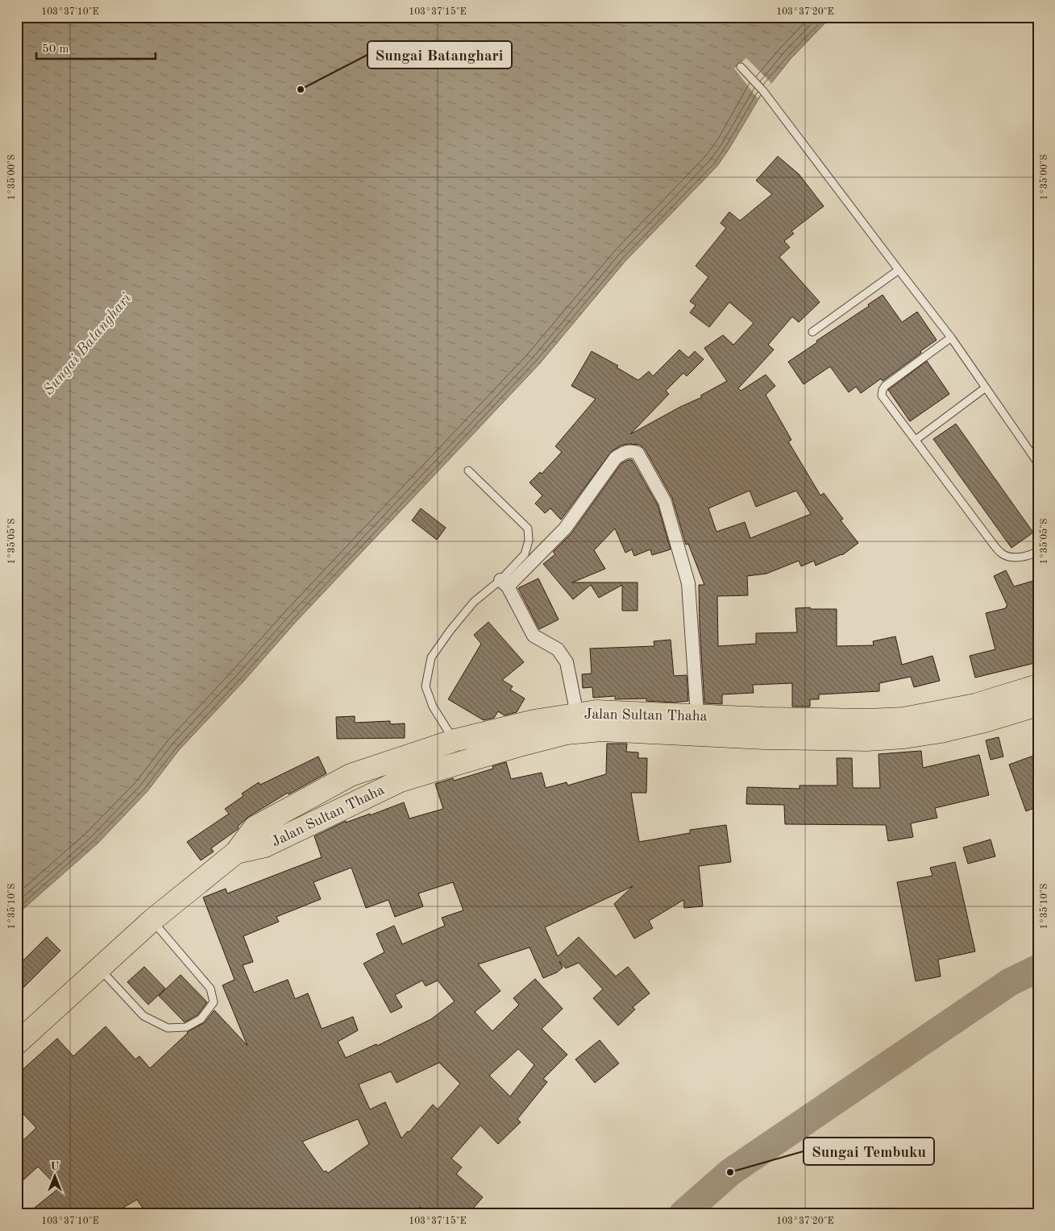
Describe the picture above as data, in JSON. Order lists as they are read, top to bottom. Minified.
{"streets":{"highway":["Jalan Sultan Thaha"]},"water":["Sungai Batanghari"],"places":["Sungai Batanghari","Sungai Tembuku"],"scale_bar":"50 m","north":"top","coordinates":["103°37'10\"E","103°37'15\"E","103°37'20\"E","1°35'00\"S","1°35'05\"S","1°35'10\"S"]}
